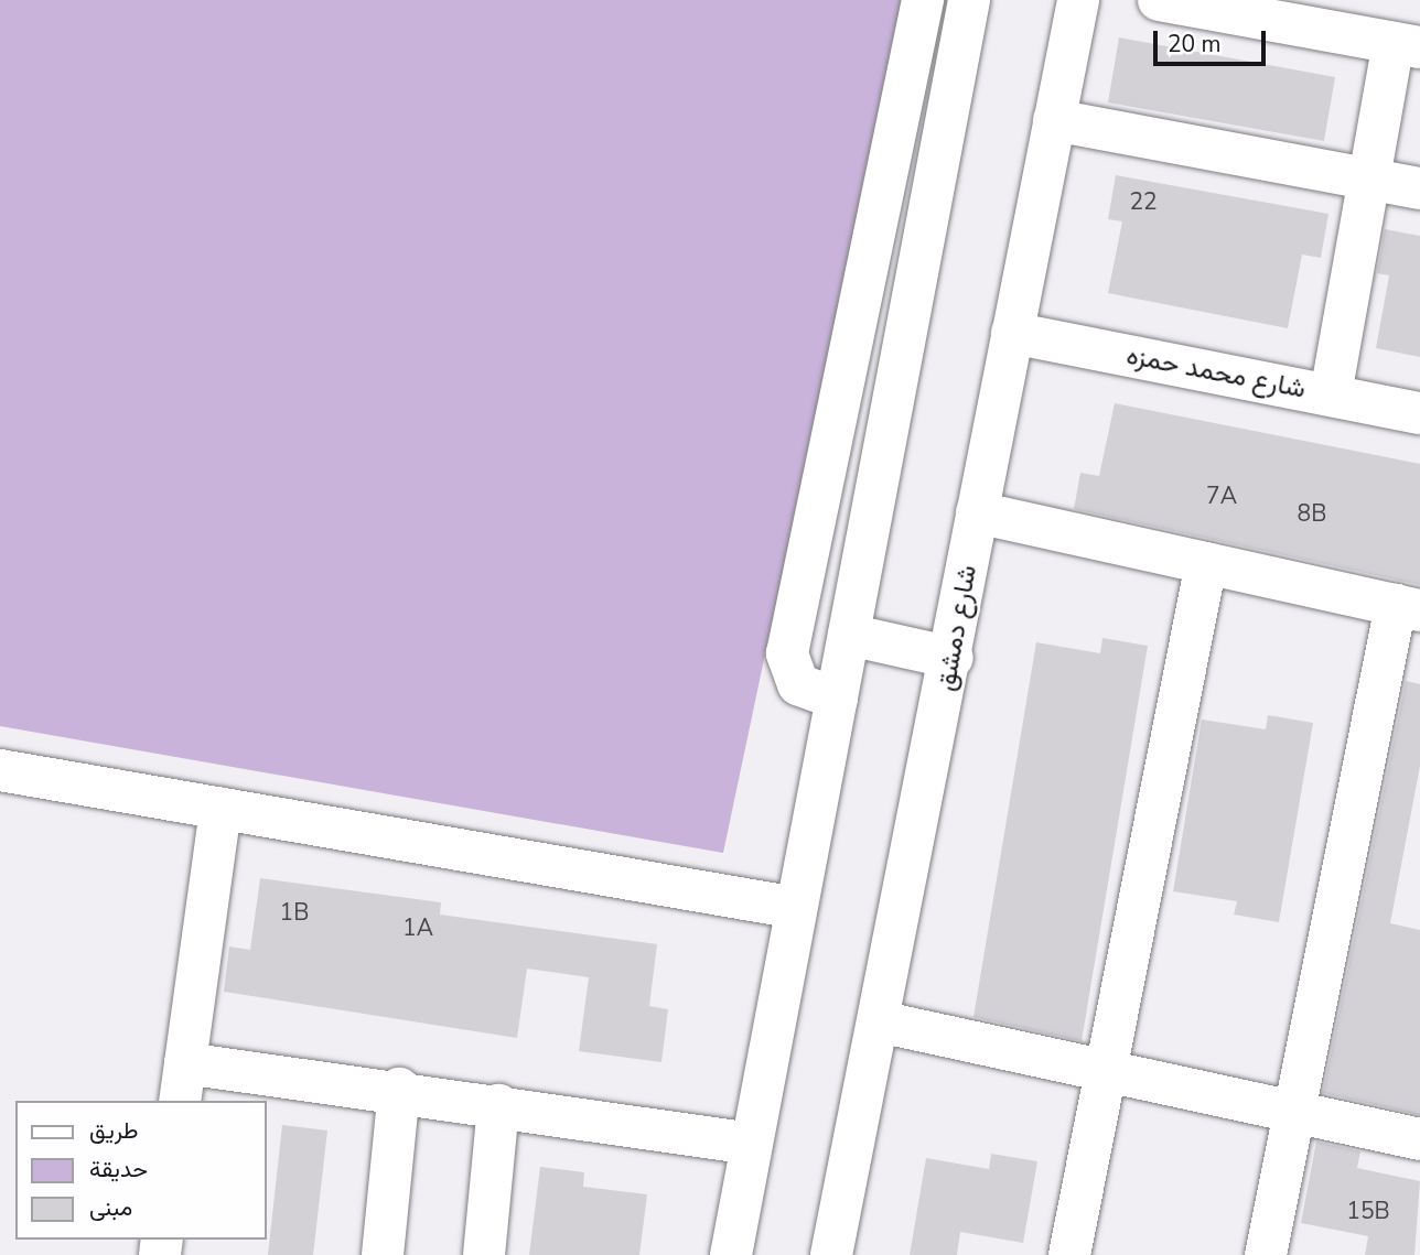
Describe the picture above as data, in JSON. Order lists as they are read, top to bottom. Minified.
{"streets":{"street":["شارع محمد حمزه","شارع دمشق"]},"crossings":[["شارع محمد حمزه","شارع دمشق"]],"house_numbers":["22","7A","8B","1B","1A","15B"],"legend":["طريق","حديقة","مبنى"],"scale_bar":"20 m"}
